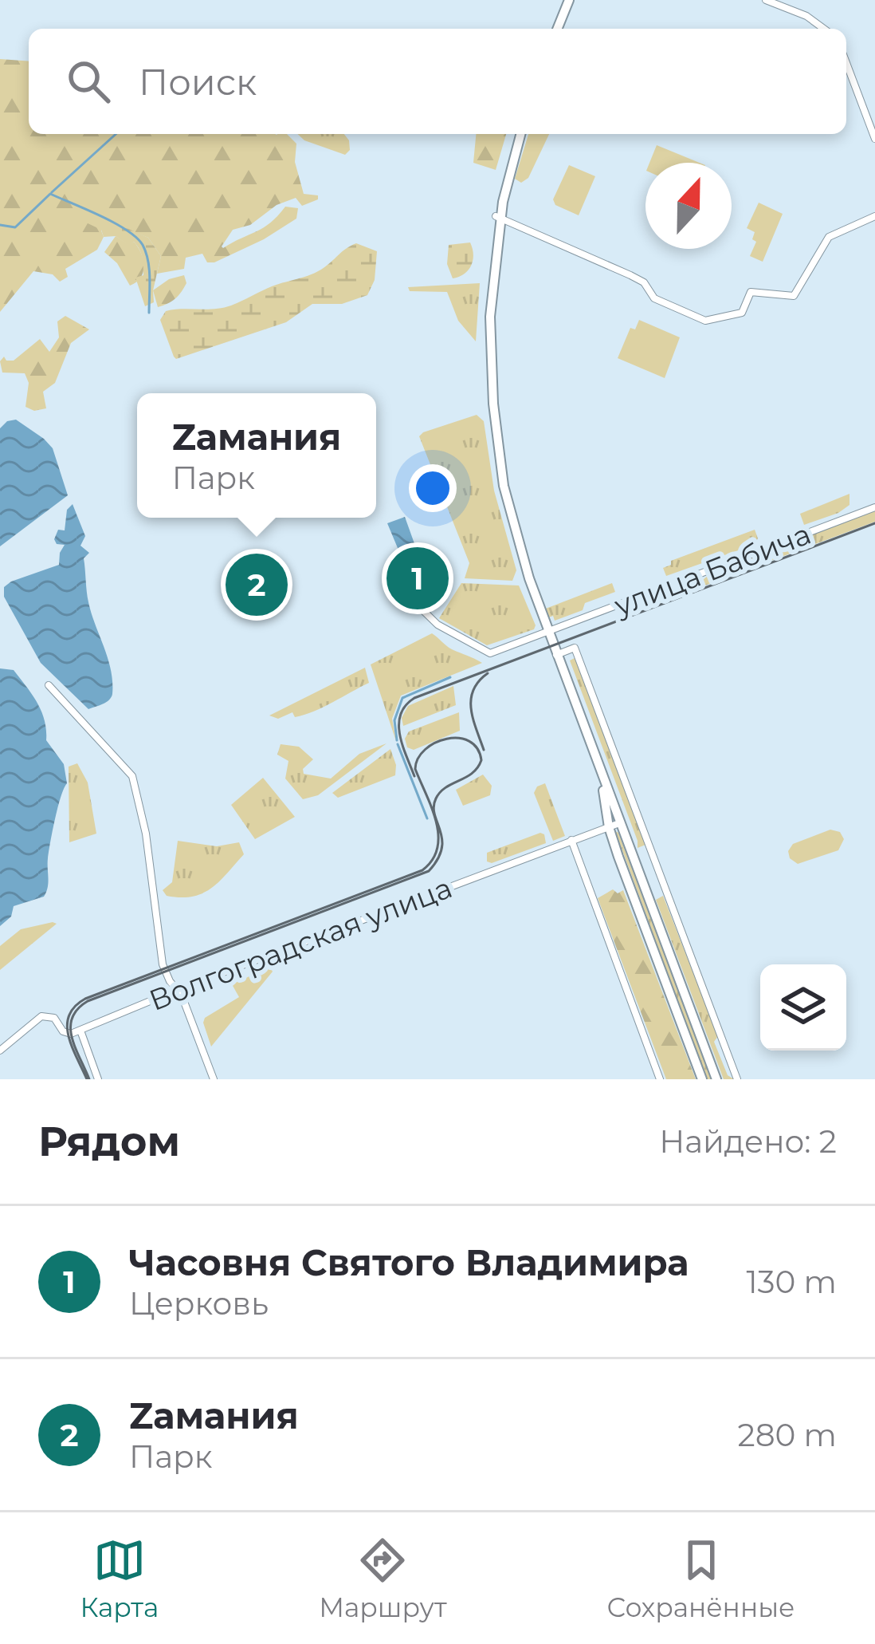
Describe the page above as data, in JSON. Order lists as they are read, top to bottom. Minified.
{"streets":{"street":["улица Бабича","Волгоградская улица"]},"north":"top","page":{"search":"Поиск","popup":["Zамания","Парк"],"pins":["1","2"],"heading":["Рядом","Найдено: 2"],"list":[{"mark":"1","name":"Часовня Святого Владимира","note":"Церковь","value":"130 m"},{"mark":"2","name":"Zамания","note":"Парк","value":"280 m"}],"nav":["Карта","Маршрут","Сохранённые"]}}
